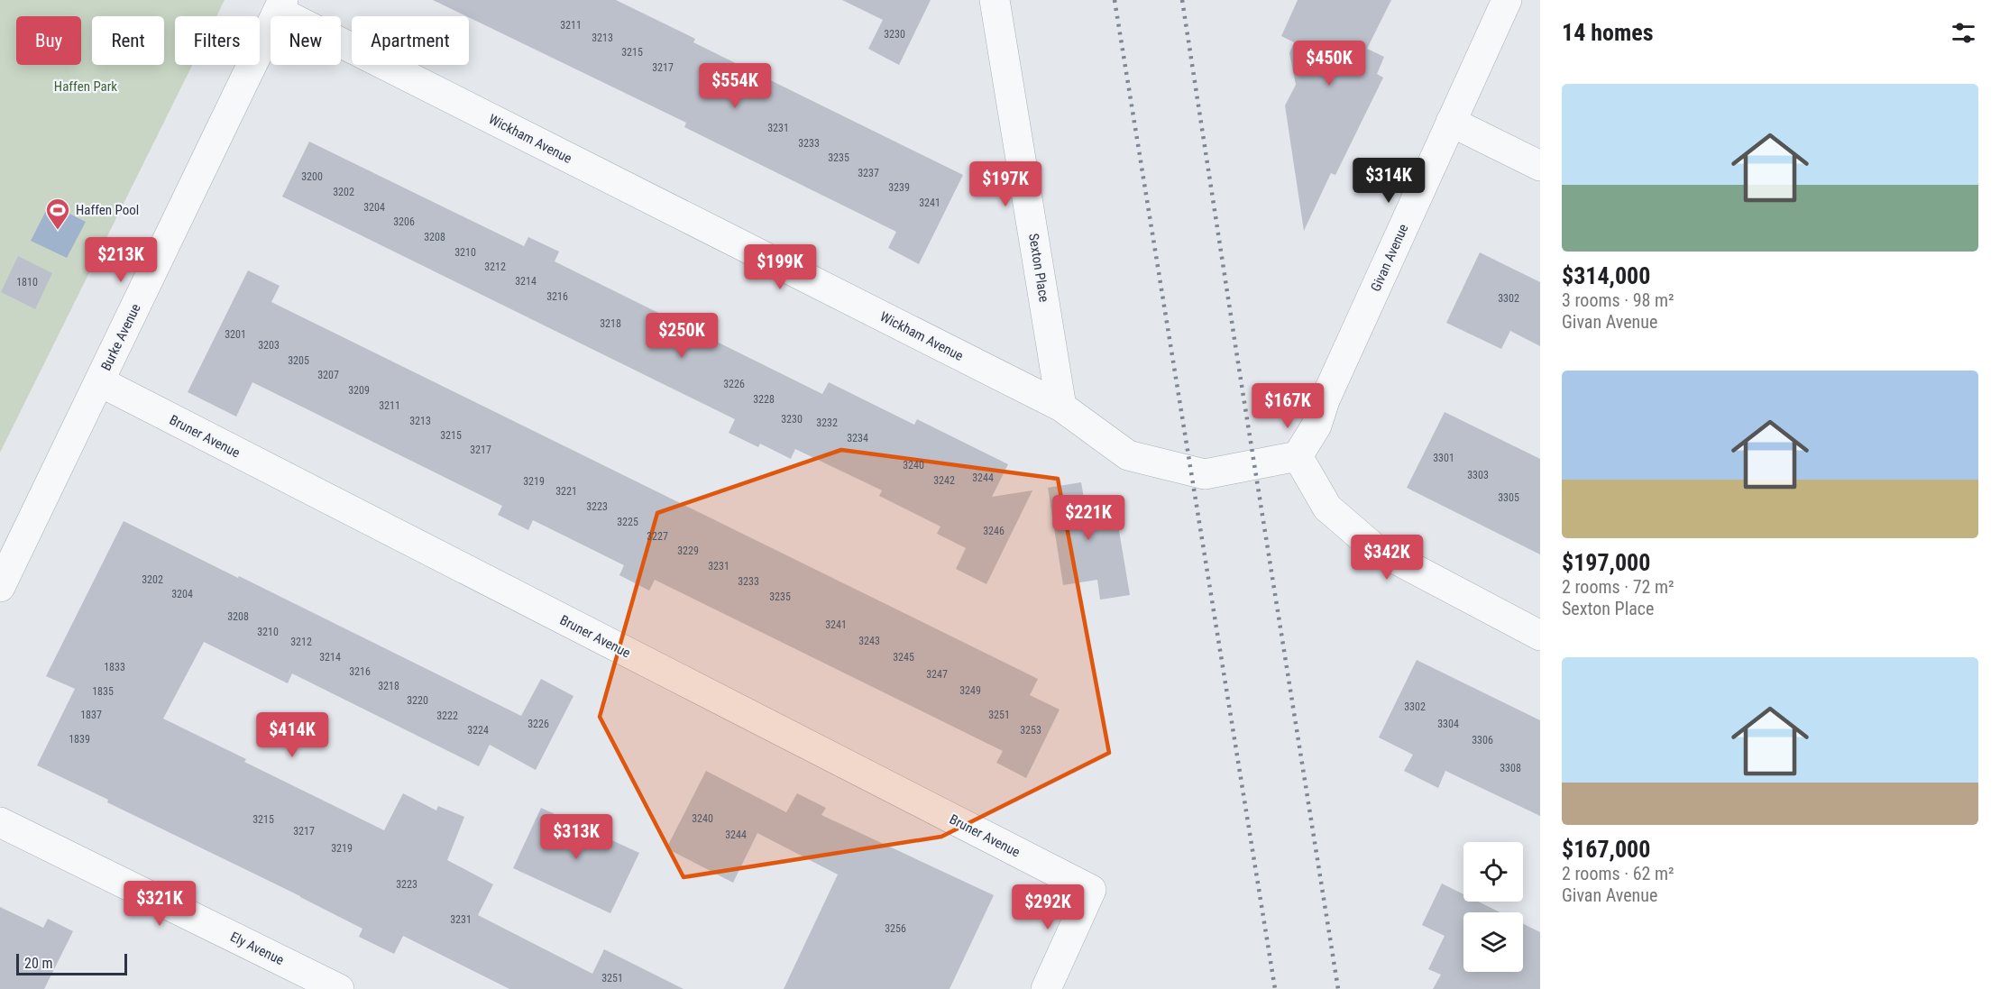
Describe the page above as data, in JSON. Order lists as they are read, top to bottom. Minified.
{"streets":{"street":["Wickham Avenue","Givan Avenue","Sexton Place","Burke Avenue","Bruner Avenue","Ely Avenue"]},"crossings":[["Wickham Avenue","Givan Avenue"],["Wickham Avenue","Sexton Place"],["Wickham Avenue","Burke Avenue"],["Burke Avenue","Bruner Avenue"]],"parks":["Haffen Park"],"places":{"sports":["Haffen Pool"]},"house_numbers":["3211","3230","3213","3215","3217","3231","3233","3235","3237","3200","3239","3202","3241","3204","3206","3208","3210","3212","3214","1810","3216","3302","3218","3201","3203","3205","3207","3226","3209","3228","3211","3230","3213","3232","3215","3234","3217","3301","3240","3303","3244","3242","3219","3221","3305","3223","3225","3246","3227","3229","3231","3202","3233","3204","3235","3208","3241","3210","3243","3212","3214","3245","1833","3216","3247","3218","3249","1835","3220","3302","1837","3251","3222","3226","3304","3224","3253","1839","3306","3308","3240","3215","3217","3244","3219","3223","3231","3256","3251"],"scale_bar":"20 m","page":{"heading":"14 homes","chip":["Buy","Rent","Filters","New","Apartment"],"price":["$450K","$554K","$314K","$197K","$213K","$199K","$250K","$167K","$221K","$342K","$414K","$313K","$321K","$292K"],"list":[{"name":"$314,000","note":"3 rooms · 98 m² · Givan Avenue"},{"name":"$197,000","note":"2 rooms · 72 m² · Sexton Place"},{"name":"$167,000","note":"2 rooms · 62 m² · Givan Avenue"}],"scale":"20 m"}}
